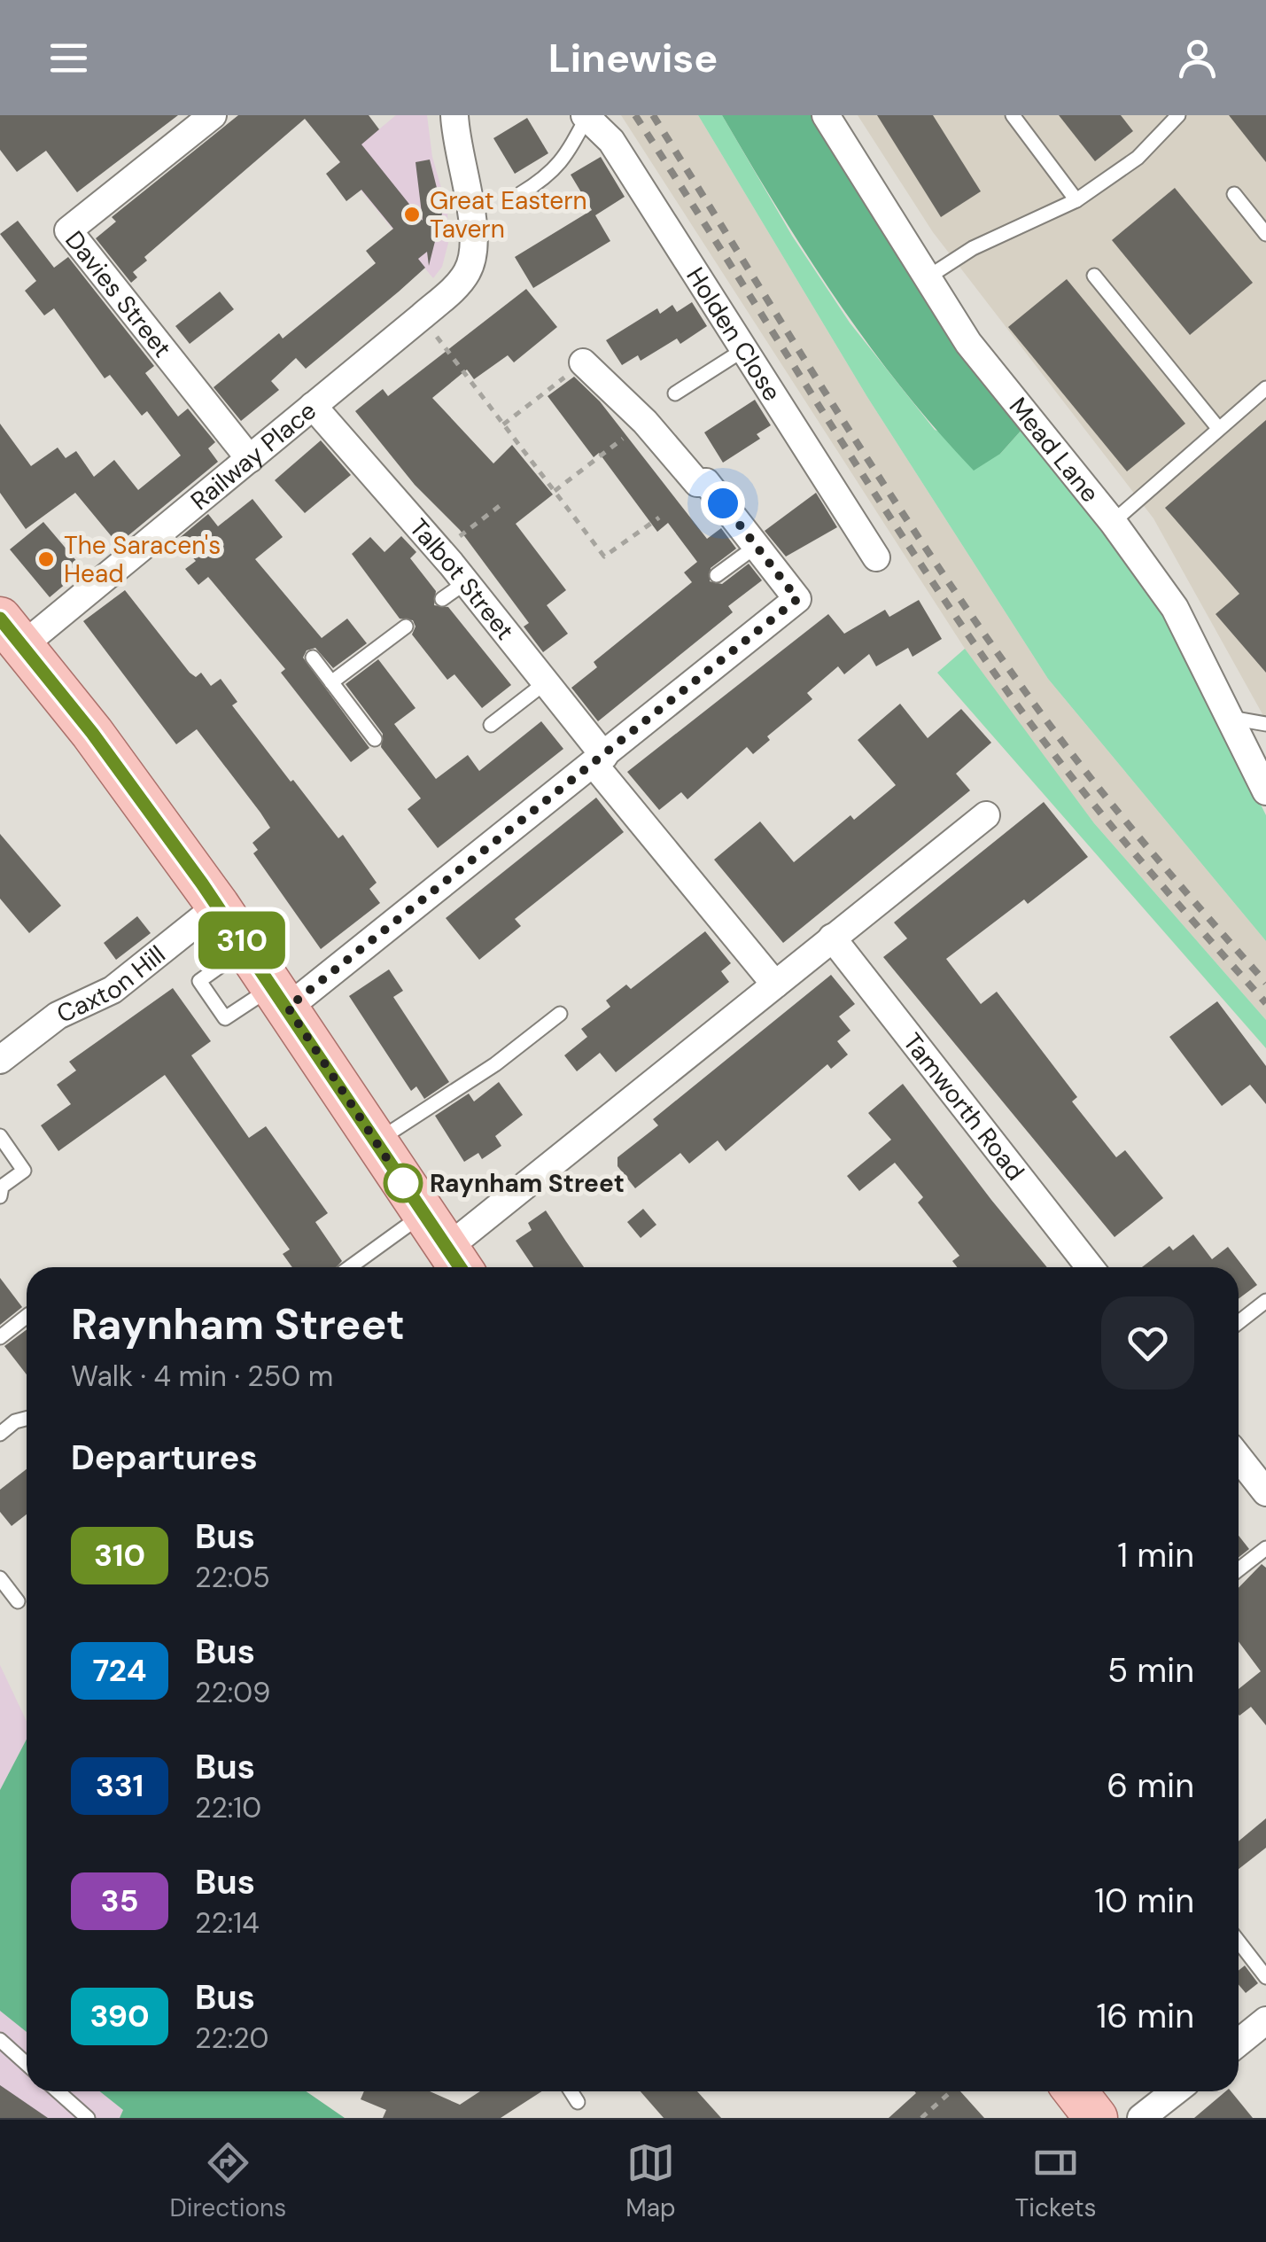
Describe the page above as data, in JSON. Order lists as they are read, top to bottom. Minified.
{"streets":{"street":["Davies Street","Holden Close","Mead Lane","Railway Place","Talbot Street","Caxton Hill","Tamworth Road"]},"crossings":[["Davies Street","Railway Place"],["Railway Place","Talbot Street"]],"places":["Great Eastern Tavern","The Saracen's Head","Raynham Street"],"lines":["bus line 310"],"page":{"header":"Linewise","on_map":"310","heading":[["Raynham Street","Walk · 4 min · 250 m"],"Departures"],"list":[{"mark":"310","name":"Bus","note":"22:05","value":"1 min"},{"mark":"724","name":"Bus","note":"22:09","value":"5 min"},{"mark":"331","name":"Bus","note":"22:10","value":"6 min"},{"mark":"35","name":"Bus","note":"22:14","value":"10 min"},{"mark":"390","name":"Bus","note":"22:20","value":"16 min"}],"tabs":["Directions","Map","Tickets"]}}
